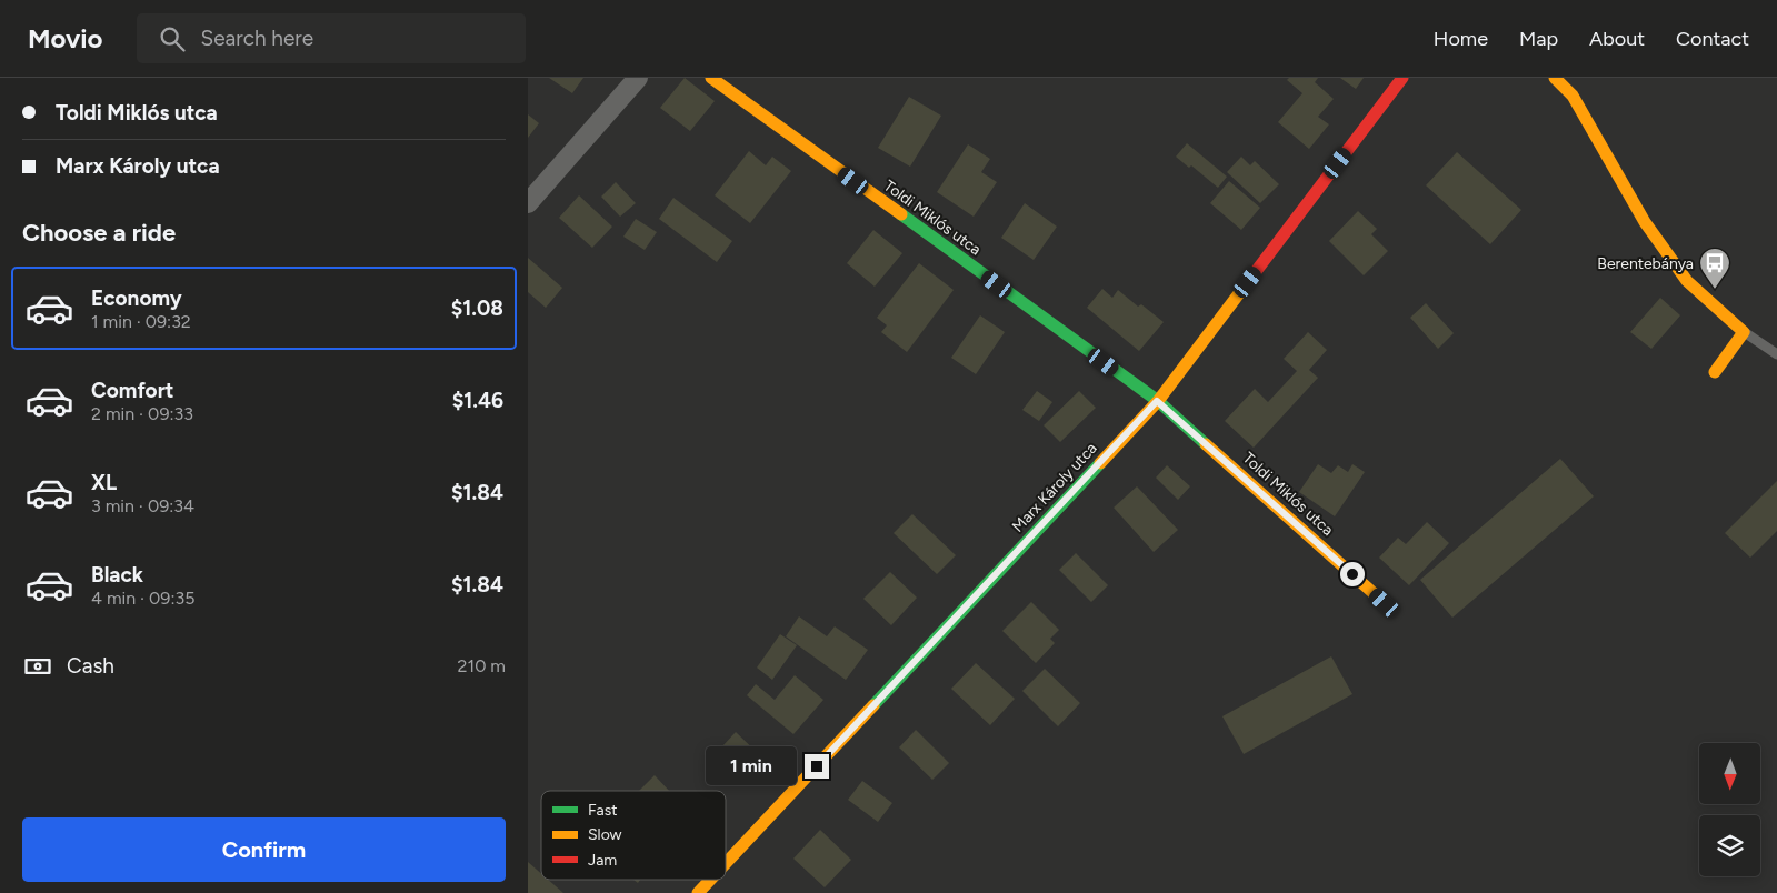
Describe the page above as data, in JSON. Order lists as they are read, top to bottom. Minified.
{"streets":{"street":["Toldi Miklós utca","Marx Károly utca"]},"crossings":[["Toldi Miklós utca","Marx Károly utca"]],"places":{"bus stop":["Berentebánya"]},"legend":["Fast","Slow","Jam"],"north":"bottom","page":{"header":"Movio","search":"Search here","nav":["Home","Map","About","Contact"],"banner":["Toldi Miklós utca","Marx Károly utca"],"heading":"Choose a ride","list":[{"name":"Economy","note":"1 min · 09:32","value":"$1.08"},{"name":"Comfort","note":"2 min · 09:33","value":"$1.46"},{"name":"XL","note":"3 min · 09:34","value":"$1.84"},{"name":"Black","note":"4 min · 09:35","value":"$1.84"}],"pay":["Cash","210 m"],"bubble":"1 min","buttons":"Confirm"}}
